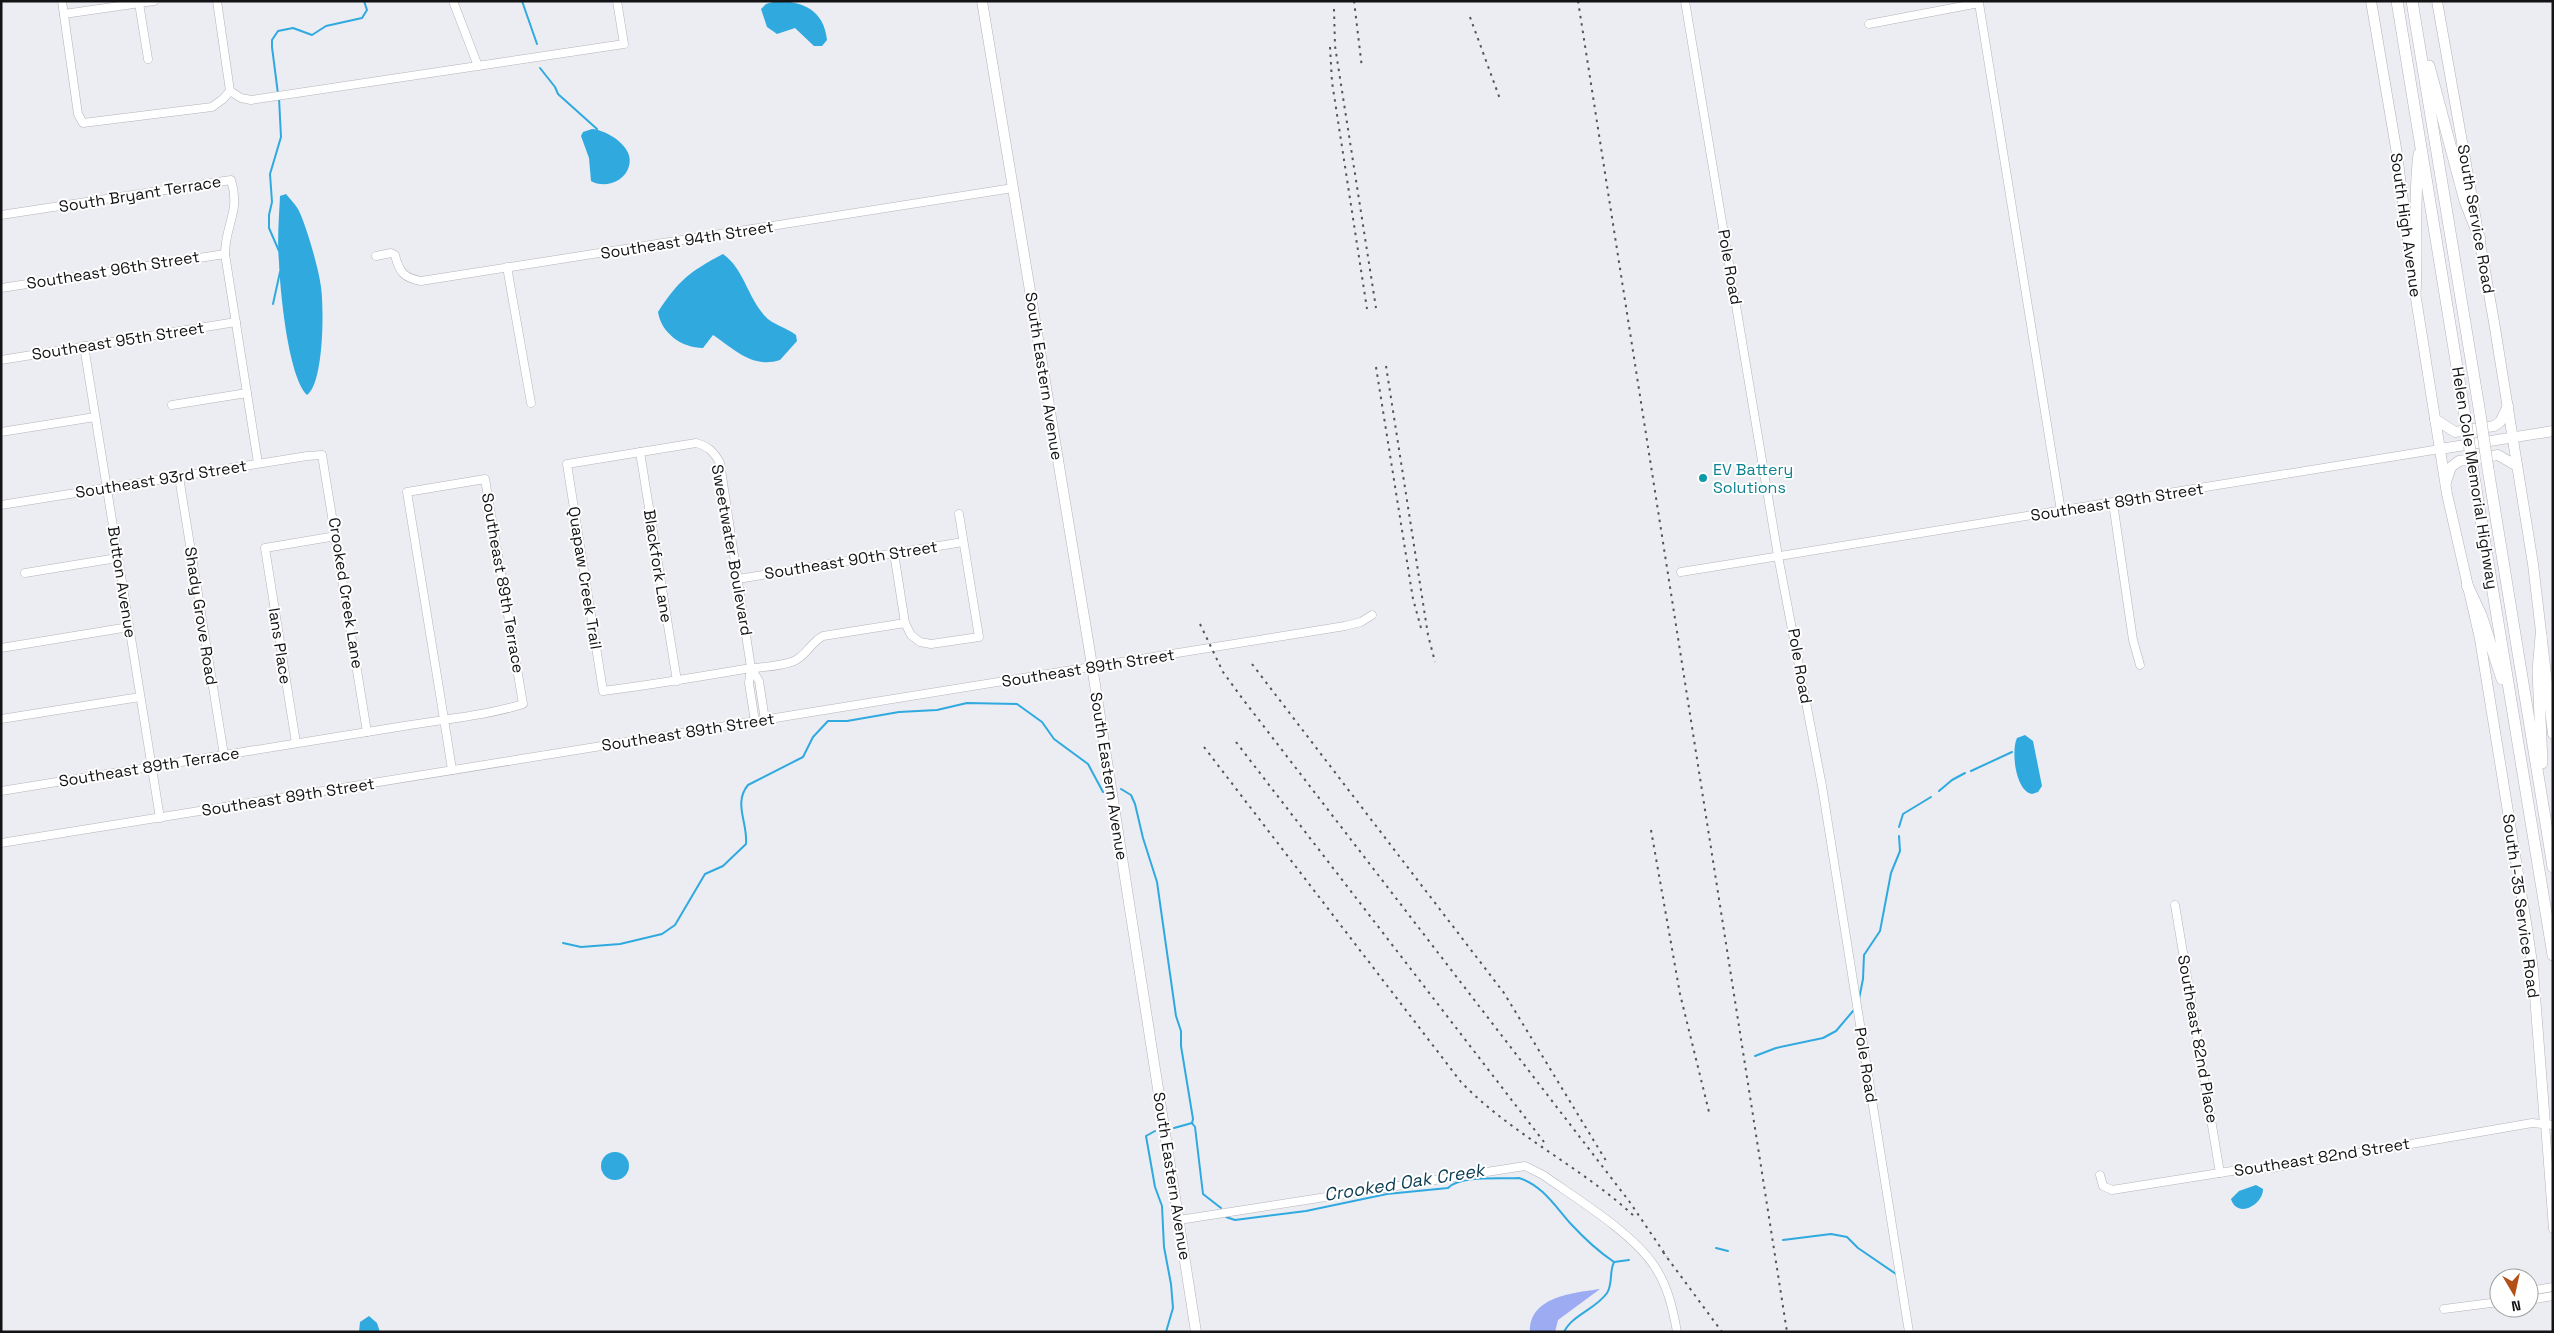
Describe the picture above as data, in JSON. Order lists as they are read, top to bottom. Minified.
{"streets":{"highway":["Helen Cole Memorial Highway"],"main road":["South Service Road","South High Avenue","South Eastern Avenue","Southeast 89th Street","South I-35 Service Road"],"street":["South Bryant Terrace","Southeast 94th Street","Pole Road","Southeast 96th Street","Southeast 95th Street","Southeast 93rd Street","Sweetwater Boulevard","Southeast 90th Street","Blackfork Lane","Quapaw Creek Trail","Button Avenue","Southeast 89th Terrace","Crooked Creek Lane","Shady Grove Road","Ians Place","Southeast 82nd Place","Southeast 82nd Street"]},"crossings":[["South Bryant Terrace","Southeast 96th Street"],["South Bryant Terrace","Southeast 95th Street"],["South Bryant Terrace","Southeast 93rd Street"],["South Service Road","Southeast 89th Street"],["South High Avenue","Southeast 89th Street"],["South High Avenue","South I-35 Service Road"],["Southeast 94th Street","South Eastern Avenue"],["Pole Road","Southeast 89th Street"],["Southeast 95th Street","Button Avenue"],["South Eastern Avenue","Southeast 89th Street"],["Southeast 93rd Street","Button Avenue"],["Southeast 93rd Street","Crooked Creek Lane"],["Southeast 93rd Street","Shady Grove Road"],["Southeast 89th Street","Sweetwater Boulevard"],["Southeast 89th Street","Button Avenue"],["Southeast 89th Street","Southeast 89th Terrace"],["Sweetwater Boulevard","Southeast 90th Street"],["Sweetwater Boulevard","Blackfork Lane"],["Sweetwater Boulevard","Quapaw Creek Trail"],["Blackfork Lane","Quapaw Creek Trail"],["Button Avenue","Southeast 89th Terrace"],["Southeast 89th Terrace","Crooked Creek Lane"],["Southeast 89th Terrace","Shady Grove Road"],["Southeast 89th Terrace","Ians Place"],["Crooked Creek Lane","Ians Place"],["South I-35 Service Road","Southeast 82nd Street"],["Southeast 82nd Place","Southeast 82nd Street"]],"water":["Crooked Oak Creek"],"places":["EV Battery Solutions"],"north":"bottom"}
